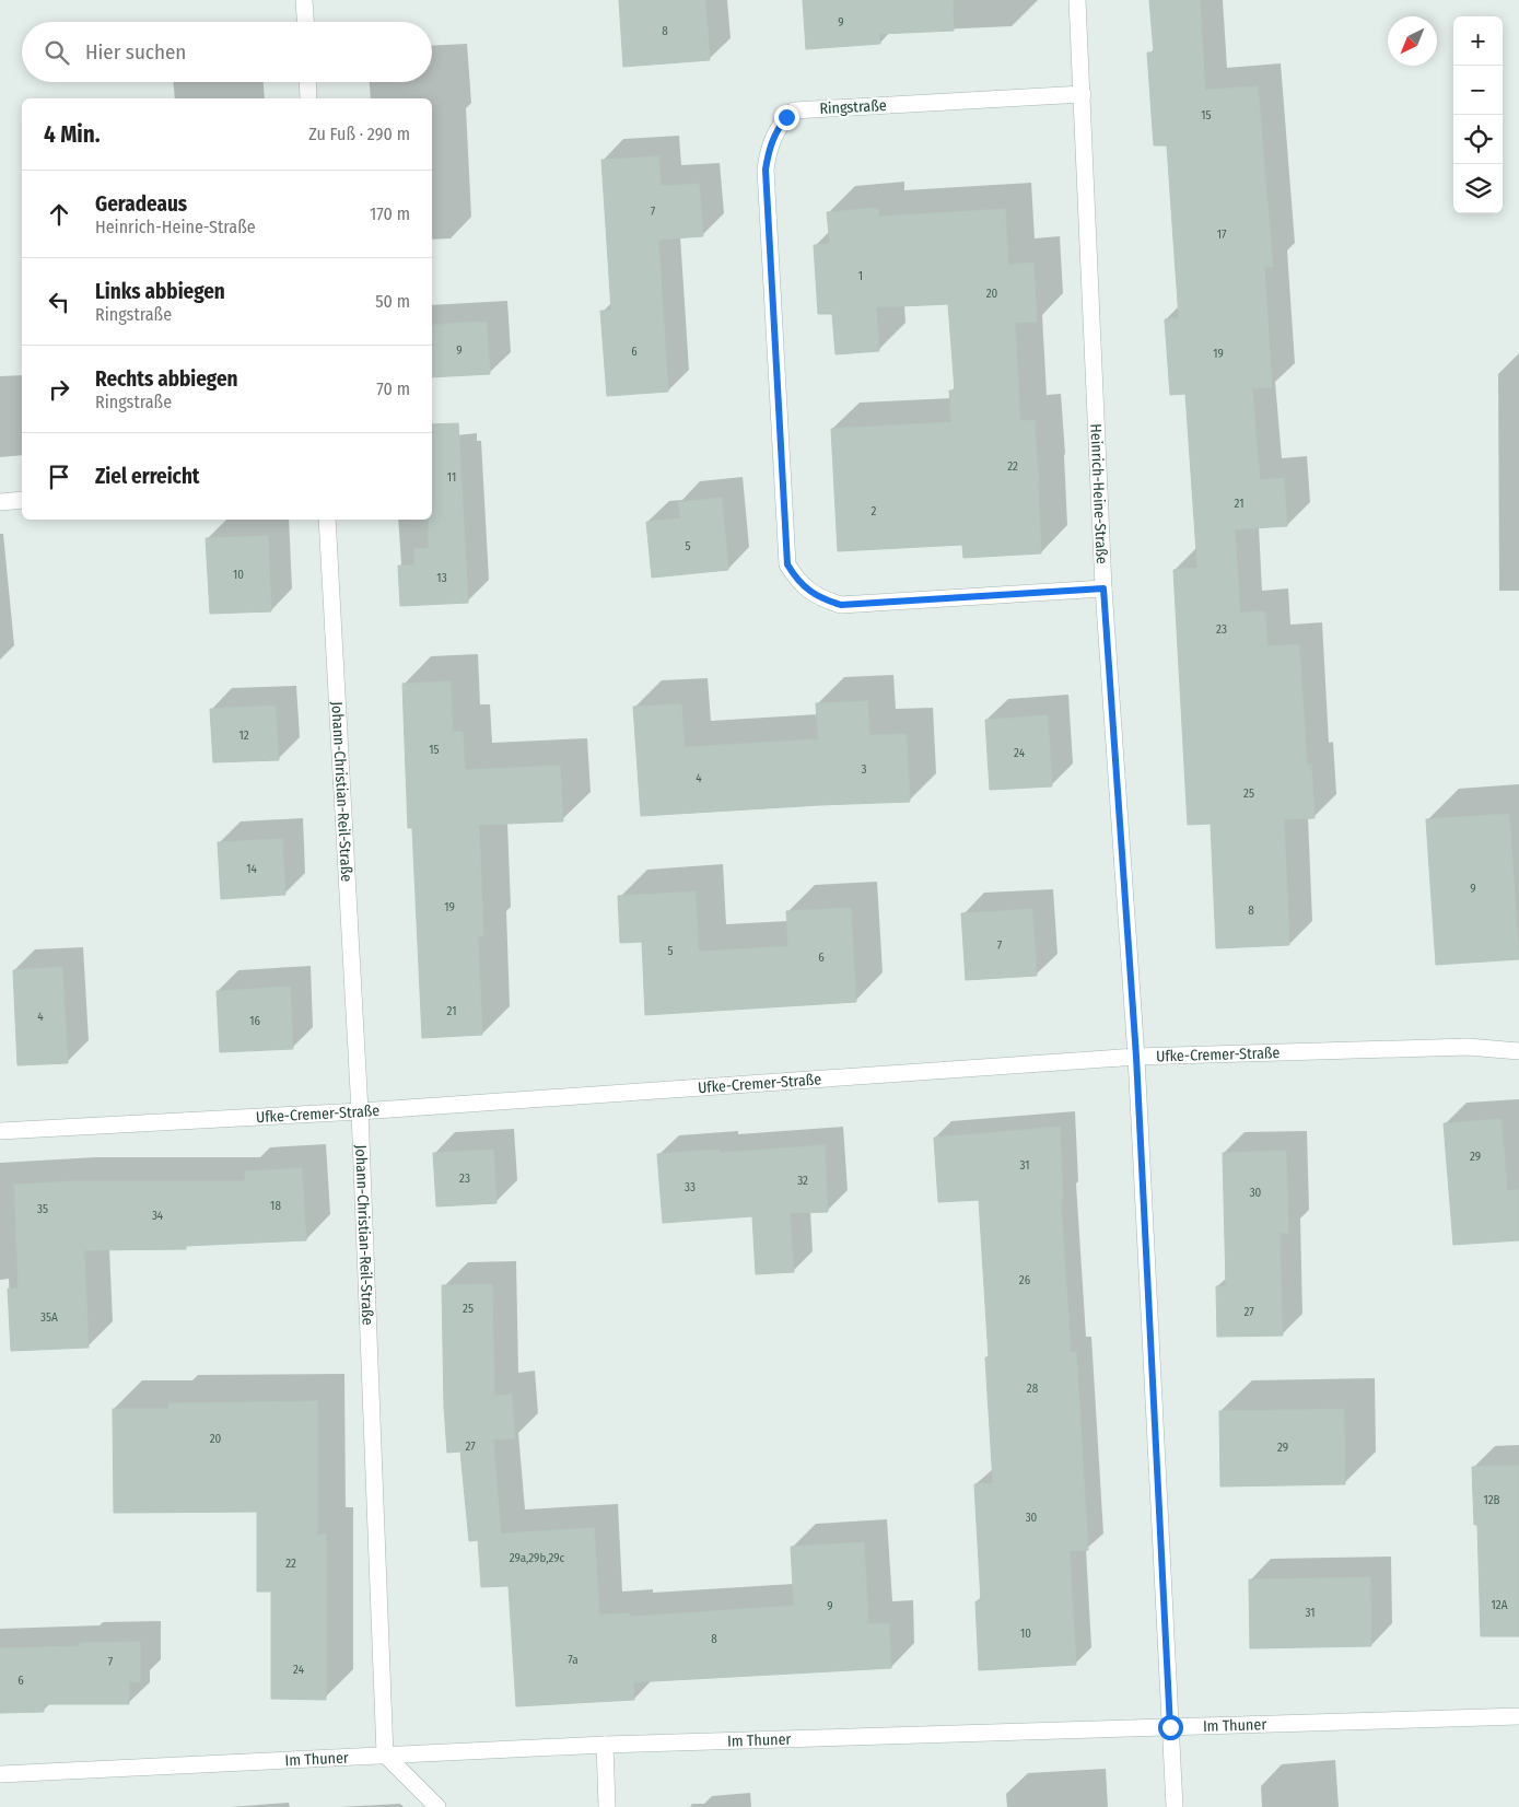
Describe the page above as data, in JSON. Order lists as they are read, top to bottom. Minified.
{"streets":{"street":["Ringstraße","Heinrich-Heine-Straße","Johann-Christian-Reil-Straße","Ufke-Cremer-Straße","Im Thuner"]},"crossings":[["Ringstraße","Heinrich-Heine-Straße"],["Heinrich-Heine-Straße","Ufke-Cremer-Straße"],["Heinrich-Heine-Straße","Im Thuner"],["Johann-Christian-Reil-Straße","Ufke-Cremer-Straße"],["Johann-Christian-Reil-Straße","Im Thuner"]],"house_numbers":["9","8","15","7","17","1","20","9","6","19","22","11","21","2","5","10","13","23","12","15","24","3","4","25","14","9","19","8","7","5","6","21","4","16","29","31","23","32","33","30","18","35","34","26","25","27","35A","28","20","27","29","12B","30","29a,29b,29c","22","12A","9","31","10","8","7a","7","24","6"],"north":"bottom left","page":{"map_buttons":["+","−"],"search":"Hier suchen","heading":["4 Min.","Zu Fuß · 290 m"],"list":[["Geradeaus","Heinrich-Heine-Straße","170 m"],["Links abbiegen","Ringstraße","50 m"],["Rechts abbiegen","Ringstraße","70 m"],"Ziel erreicht"]}}
